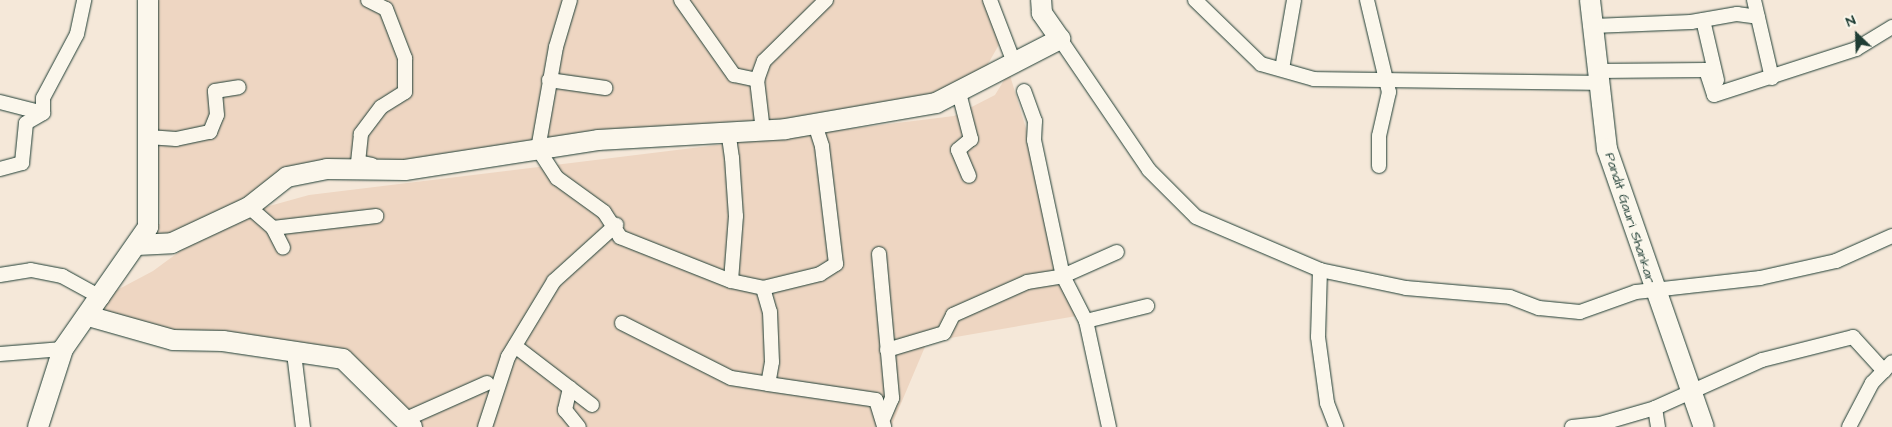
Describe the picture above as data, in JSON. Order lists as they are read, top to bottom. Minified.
{"streets":{"street":["Pandit Gauri Shankar"]},"north":"top left"}
